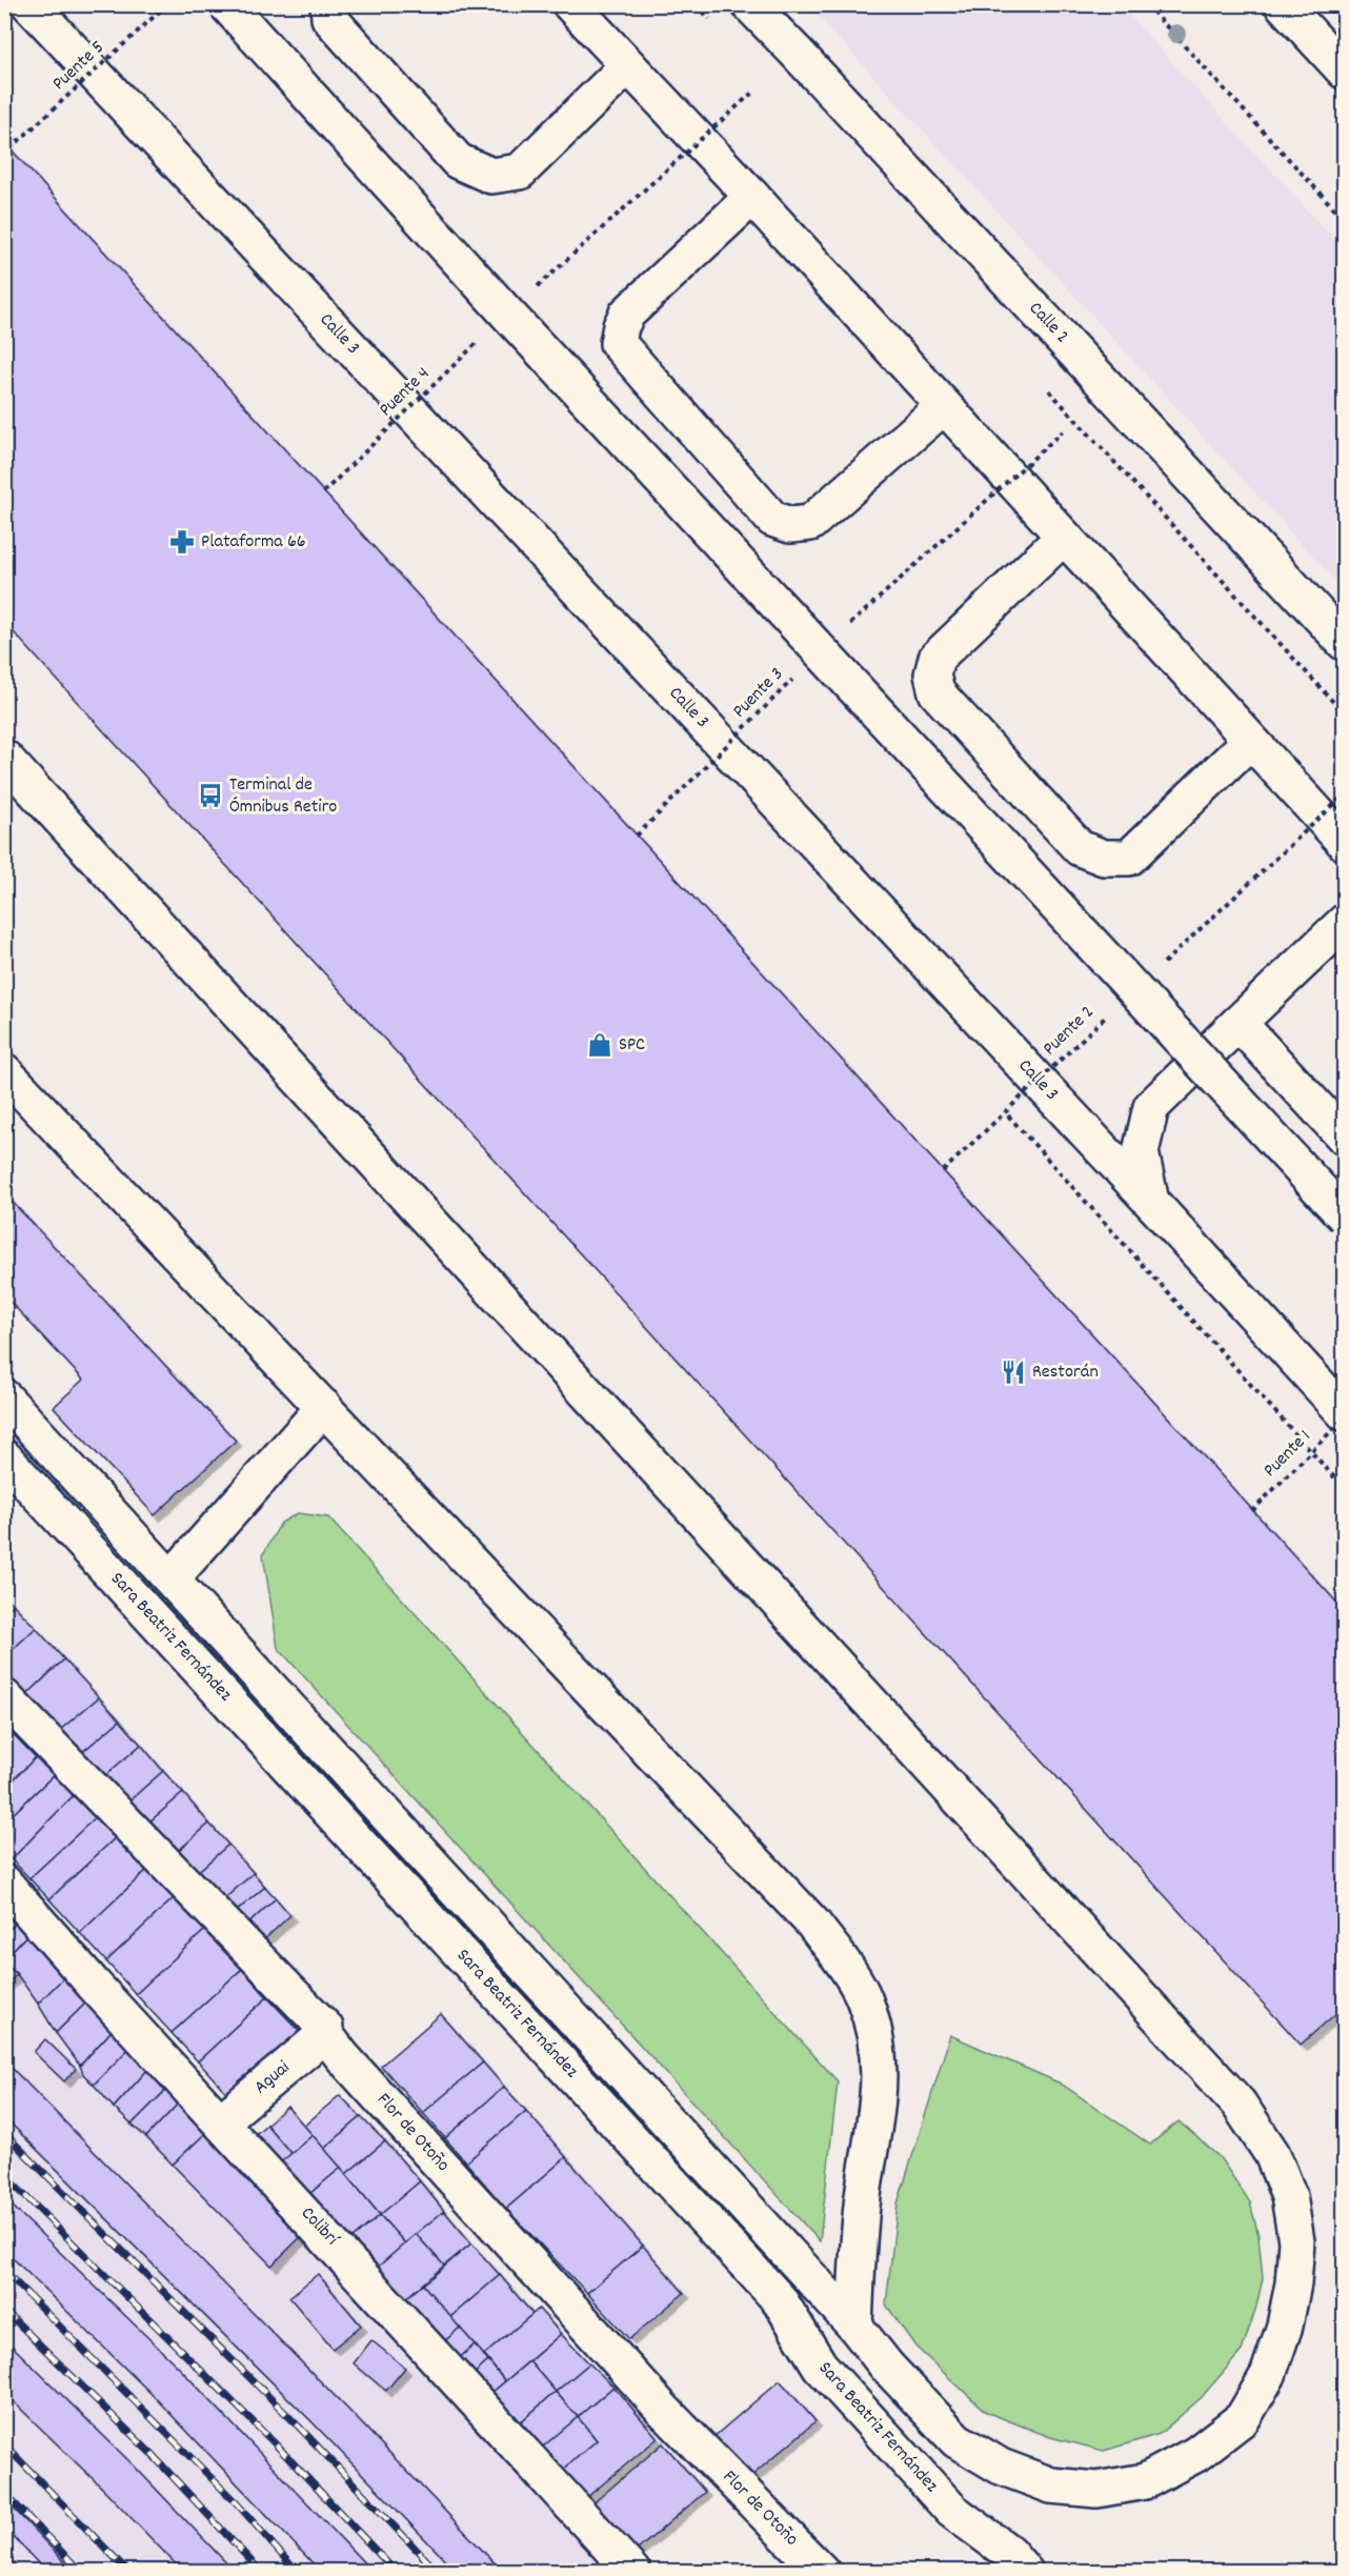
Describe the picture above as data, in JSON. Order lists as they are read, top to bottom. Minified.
{"streets":{"street":["Calle 2","Calle 3","Sara Beatriz Fernández","Aguai","Flor de Otoño","Colibrí"],"path":["Puente 5","Puente 4","Puente 3","Puente 2","Puente 1"]},"crossings":[["Calle 3","Puente 1"],["Aguai","Flor de Otoño"],["Aguai","Colibrí"]],"places":{"pharmacy":["Plataforma 66"],"bus stop":["Terminal de Ómnibus Retiro"],"shop":["SPC"],"restaurant":["Restorán"]}}
